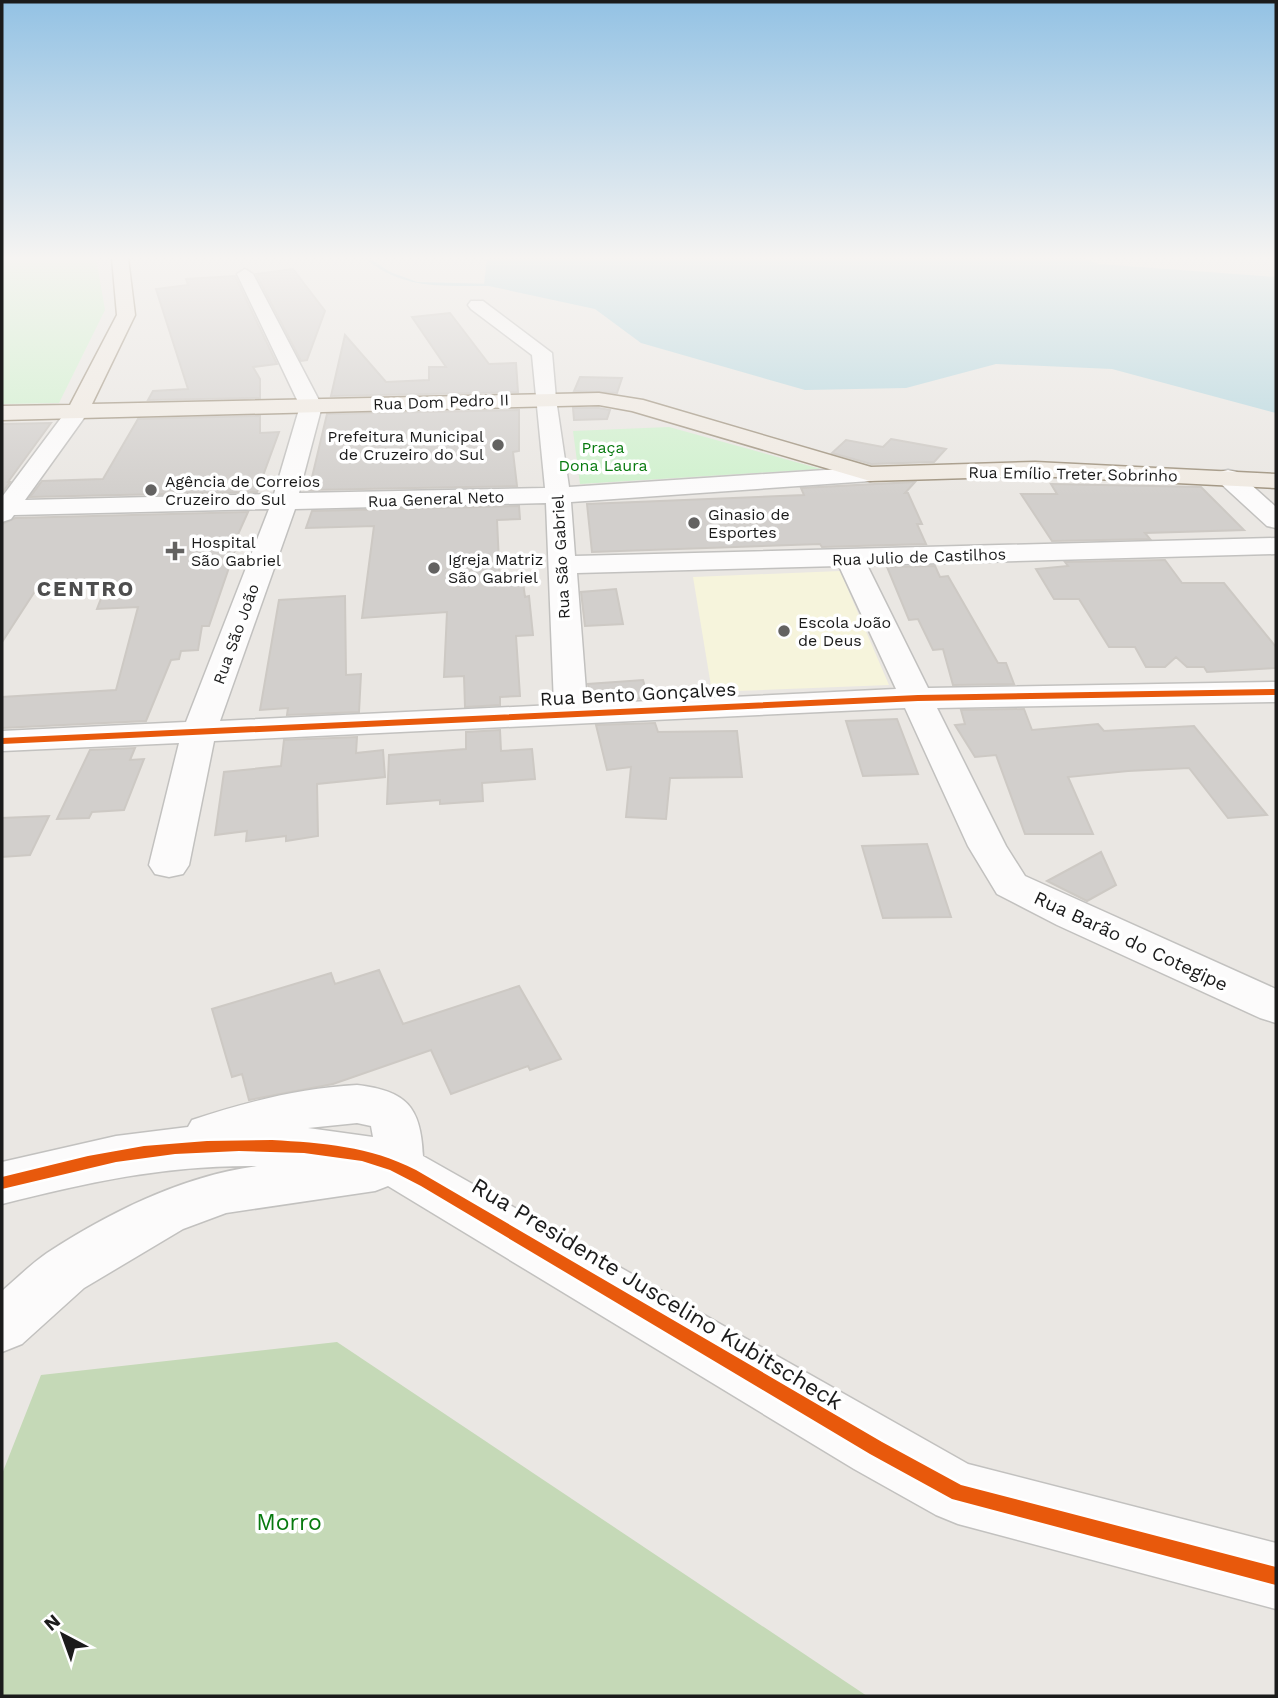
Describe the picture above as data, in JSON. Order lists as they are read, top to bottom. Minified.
{"streets":{"main road":["Rua Dom Pedro II","Rua Emílio Treter Sobrinho"],"street":["Rua General Neto","Rua São Gabriel","Rua Julio de Castilhos","Rua São João","Rua Bento Gonçalves","Rua Barão do Cotegipe","Rua Presidente Juscelino Kubitscheck"]},"crossings":[["Rua Dom Pedro II","Rua Emílio Treter Sobrinho"],["Rua Dom Pedro II","Rua General Neto"],["Rua Dom Pedro II","Rua São Gabriel"],["Rua Dom Pedro II","Rua São João"],["Rua Emílio Treter Sobrinho","Rua General Neto"],["Rua General Neto","Rua São Gabriel"],["Rua General Neto","Rua São João"],["Rua São Gabriel","Rua Julio de Castilhos"],["Rua São Gabriel","Rua Bento Gonçalves"],["Rua Julio de Castilhos","Rua Barão do Cotegipe"],["Rua São João","Rua Bento Gonçalves"],["Rua Bento Gonçalves","Rua Barão do Cotegipe"]],"districts":["CENTRO"],"parks":["Praça Dona Laura","Morro"],"places":{"other":["Prefeitura Municipal de Cruzeiro do Sul","Agência de Correios Cruzeiro do Sul","Ginasio de Esportes","Igreja Matriz São Gabriel","Escola João de Deus"],"health":["Hospital São Gabriel"]},"north":"top left"}
